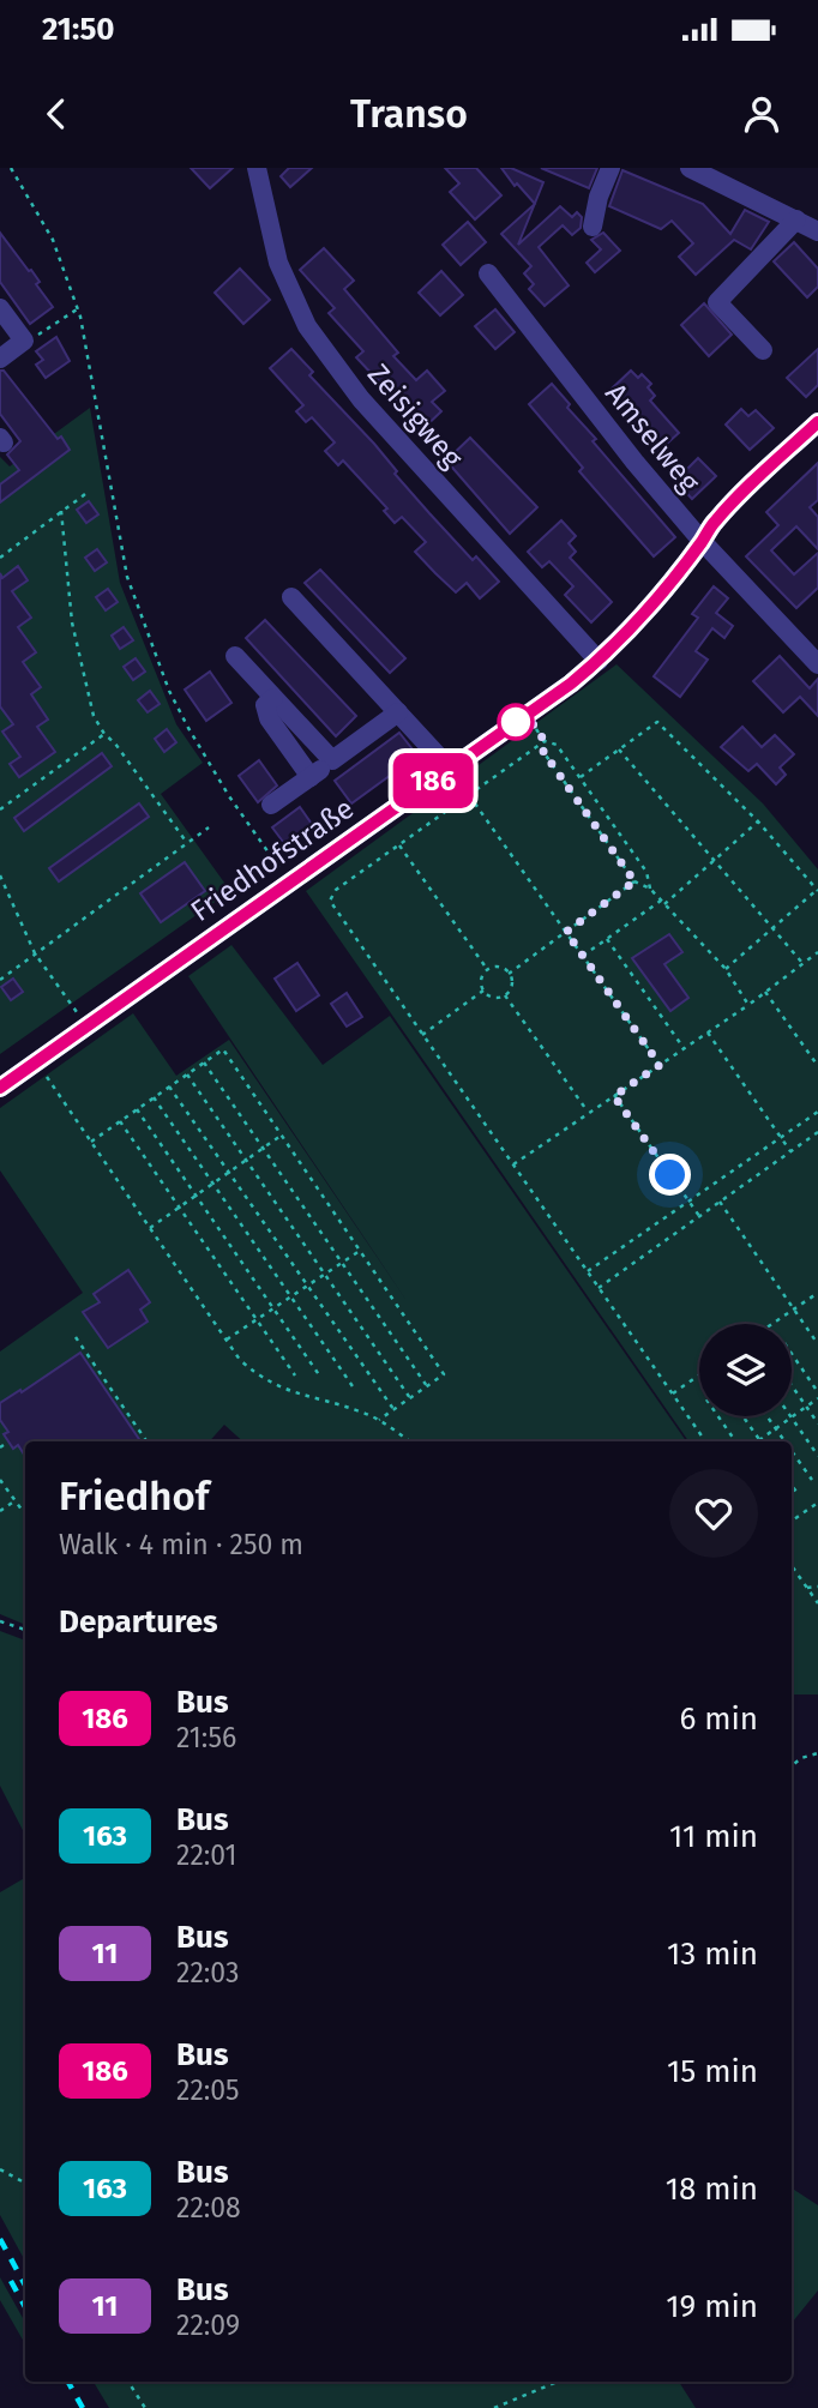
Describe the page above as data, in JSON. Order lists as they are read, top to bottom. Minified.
{"streets":{"street":["Zeisigweg","Amselweg","Friedhofstraße"]},"crossings":[["Zeisigweg","Friedhofstraße"],["Amselweg","Friedhofstraße"]],"lines":["bus line 186"],"page":{"status":"21:50","header":"Transo","on_map":"186","heading":[["Friedhof","Walk · 4 min · 250 m"],"Departures"],"list":[{"mark":"186","name":"Bus","note":"21:56","value":"6 min"},{"mark":"163","name":"Bus","note":"22:01","value":"11 min"},{"mark":"11","name":"Bus","note":"22:03","value":"13 min"},{"mark":"186","name":"Bus","note":"22:05","value":"15 min"},{"mark":"163","name":"Bus","note":"22:08","value":"18 min"},{"mark":"11","name":"Bus","note":"22:09","value":"19 min"}]}}
